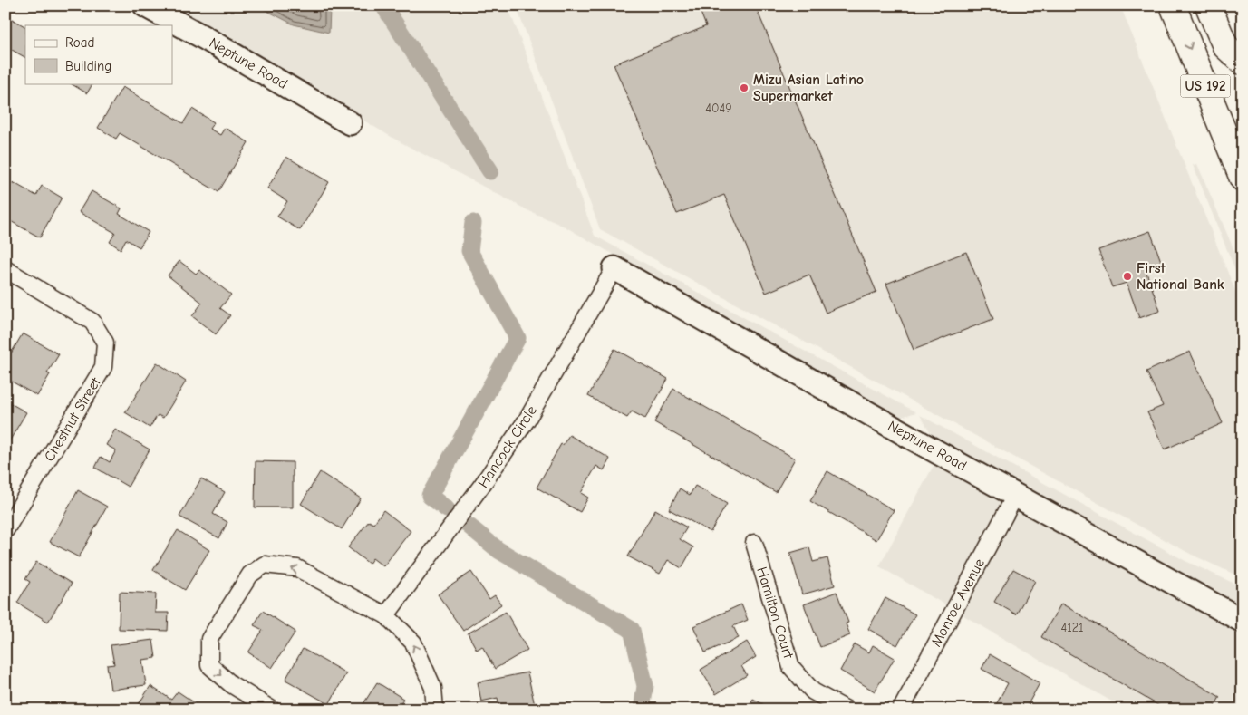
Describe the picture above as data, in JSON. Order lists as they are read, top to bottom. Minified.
{"streets":{"highway":["US 192"],"main road":["Neptune Road"],"street":["Chestnut Street","Hancock Circle","Monroe Avenue","Hamilton Court"]},"crossings":[["Neptune Road","Hancock Circle"],["Neptune Road","Monroe Avenue"]],"places":["Mizu Asian Latino Supermarket","First National Bank"],"house_numbers":["4049","4121"],"legend":["Road","Building"]}
